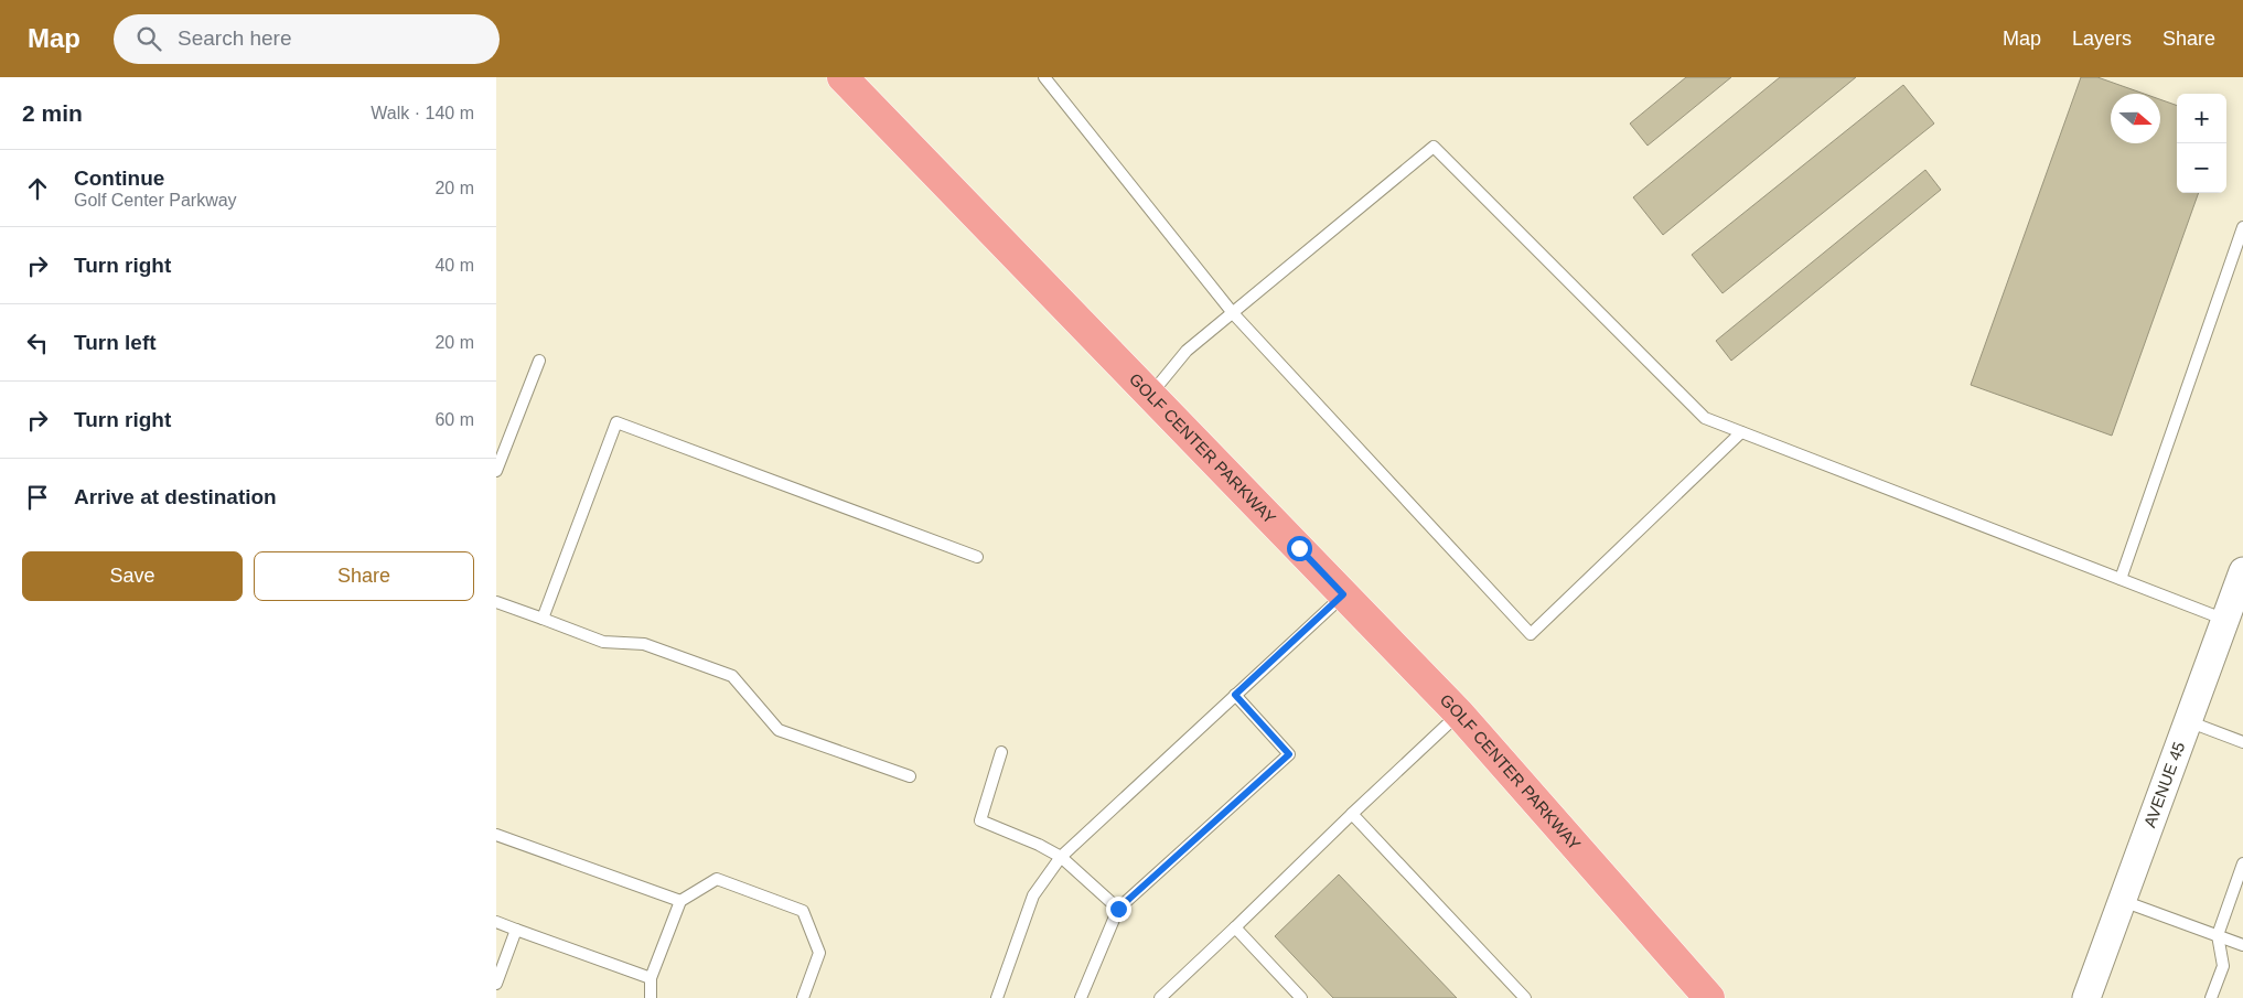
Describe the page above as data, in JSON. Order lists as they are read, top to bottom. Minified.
{"streets":{"main road":["GOLF CENTER PARKWAY"],"street":["AVENUE 45"]},"north":"right","page":{"header":"Map","search":"Search here","nav":["Map","Layers","Share"],"heading":["2 min","Walk · 140 m"],"map_buttons":["+","−"],"list":[["Continue","Golf Center Parkway","20 m"],["Turn right","40 m"],["Turn left","20 m"],["Turn right","60 m"],"Arrive at destination"],"buttons":["Save","Share"]}}
